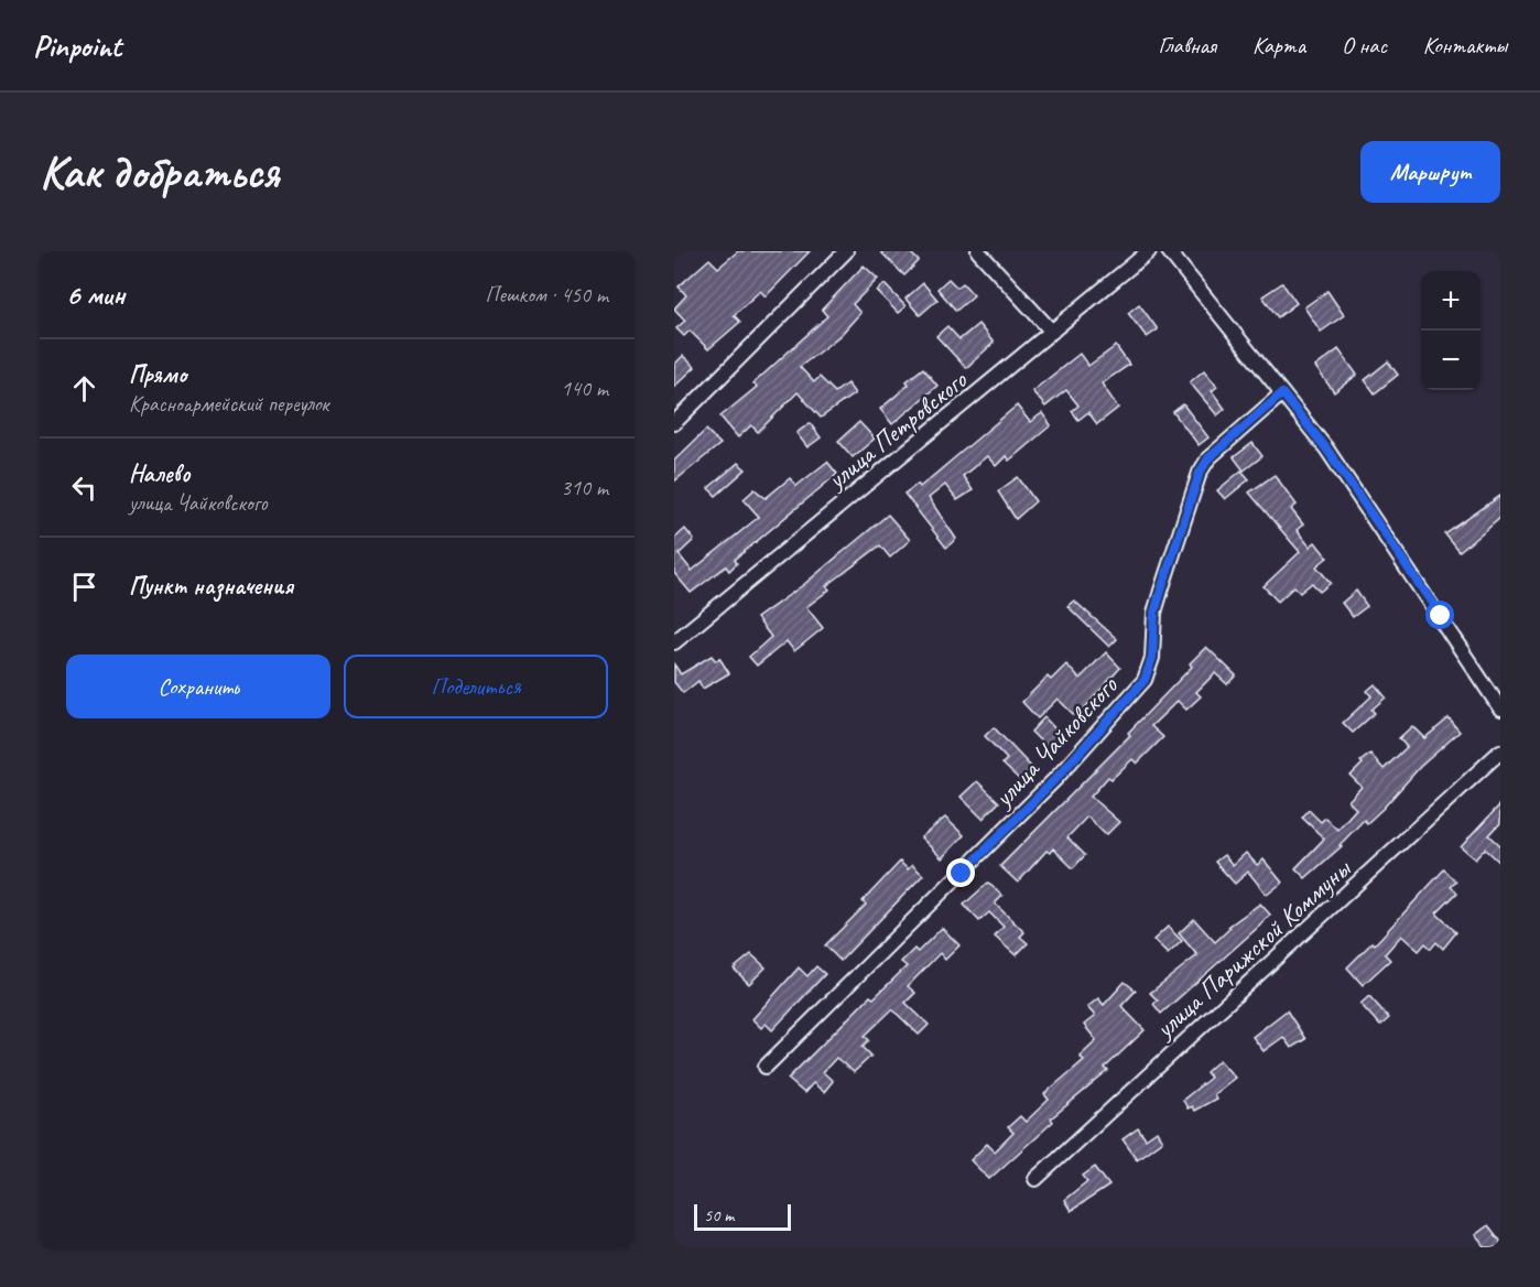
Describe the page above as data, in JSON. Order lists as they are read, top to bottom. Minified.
{"streets":{"street":["улица Петровского","улица Чайковского","улица Парижской Коммуны"]},"scale_bar":"50 m","page":{"header":"Pinpoint","nav":["Главная","Карта","О нас","Контакты"],"buttons":["Маршрут",["Сохранить","Поделиться"]],"title":"Как добраться","heading":["6 мин","Пешком · 450 m"],"map_buttons":["+","−"],"list":[["Прямо","Красноармейский переулок","140 m"],["Налево","улица Чайковского","310 m"],"Пункт назначения"],"scale":"50 m"}}
